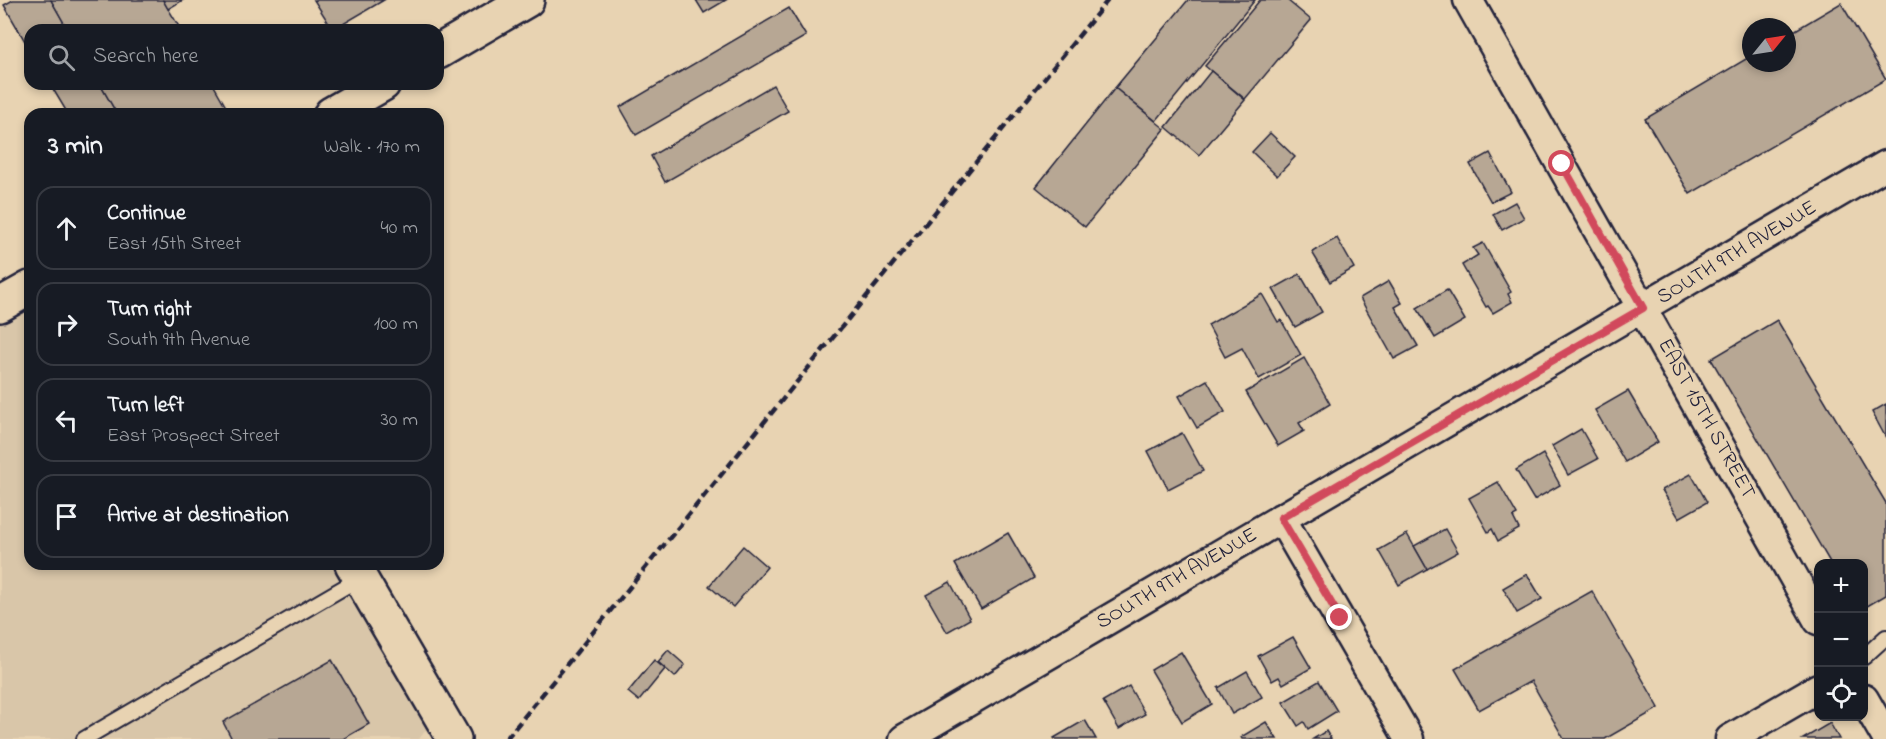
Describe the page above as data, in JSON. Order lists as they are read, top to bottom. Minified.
{"streets":{"street":["SOUTH 9TH AVENUE","EAST 15TH STREET"]},"crossings":[["SOUTH 9TH AVENUE","EAST 15TH STREET"]],"north":"top right","page":{"search":"Search here","heading":["3 min","Walk · 170 m"],"list":[["Continue","East 15th Street","40 m"],["Turn right","South 9th Avenue","100 m"],["Turn left","East Prospect Street","30 m"],"Arrive at destination"],"map_buttons":["+","−"]}}
